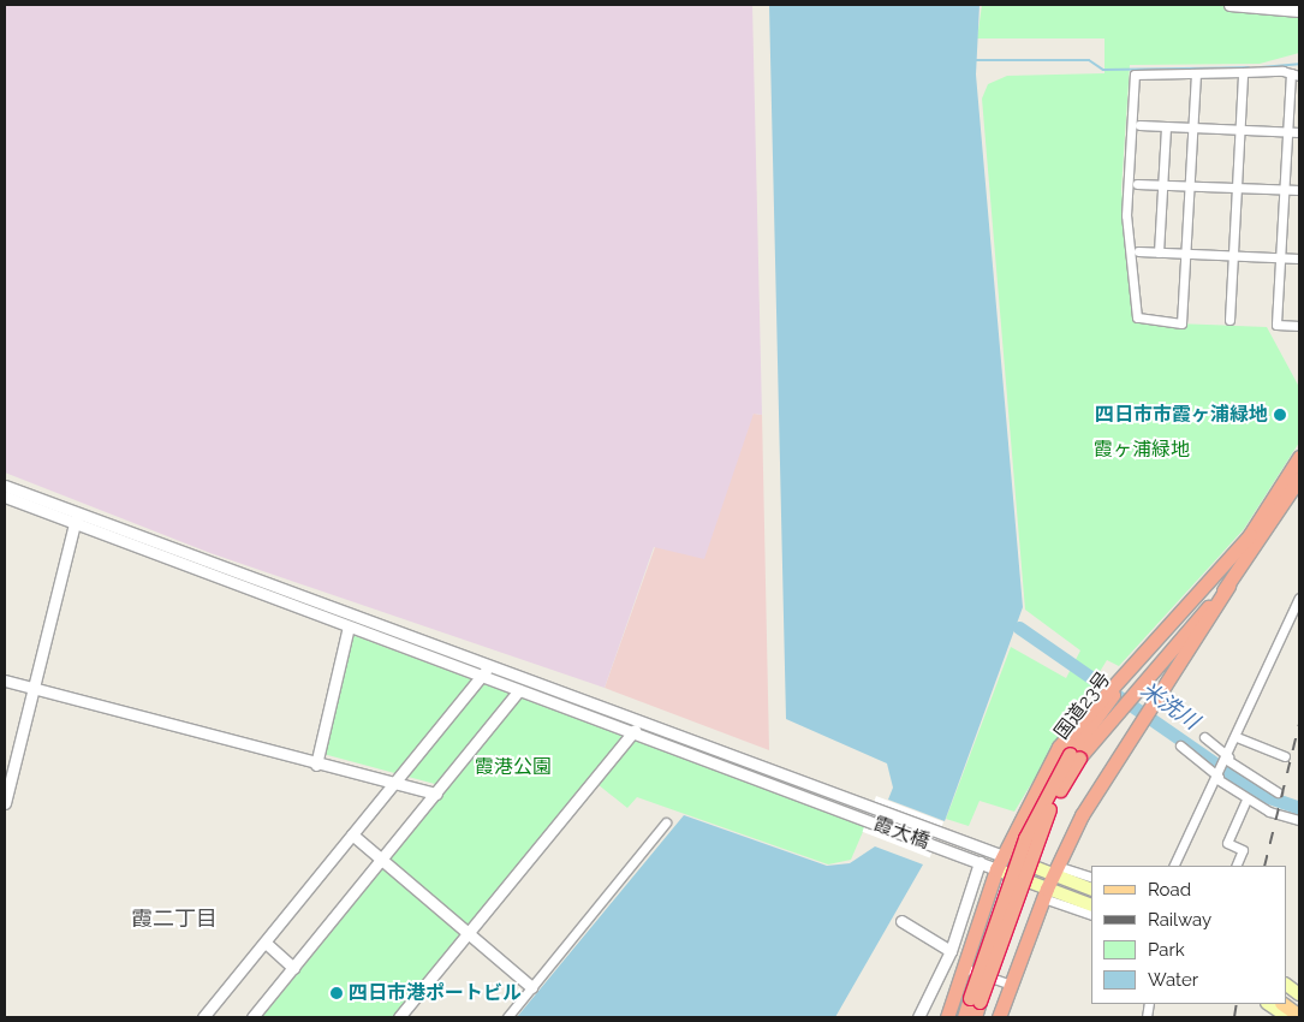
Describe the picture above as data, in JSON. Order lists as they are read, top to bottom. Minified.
{"streets":{"highway":["国道23号"],"street":["霞大橋"]},"districts":["霞二丁目"],"water":["米洗川"],"parks":["霞ヶ浦緑地","霞港公園"],"places":["四日市市霞ヶ浦緑地","四日市港ポートビル"],"legend":["Road","Railway","Park","Water"]}
